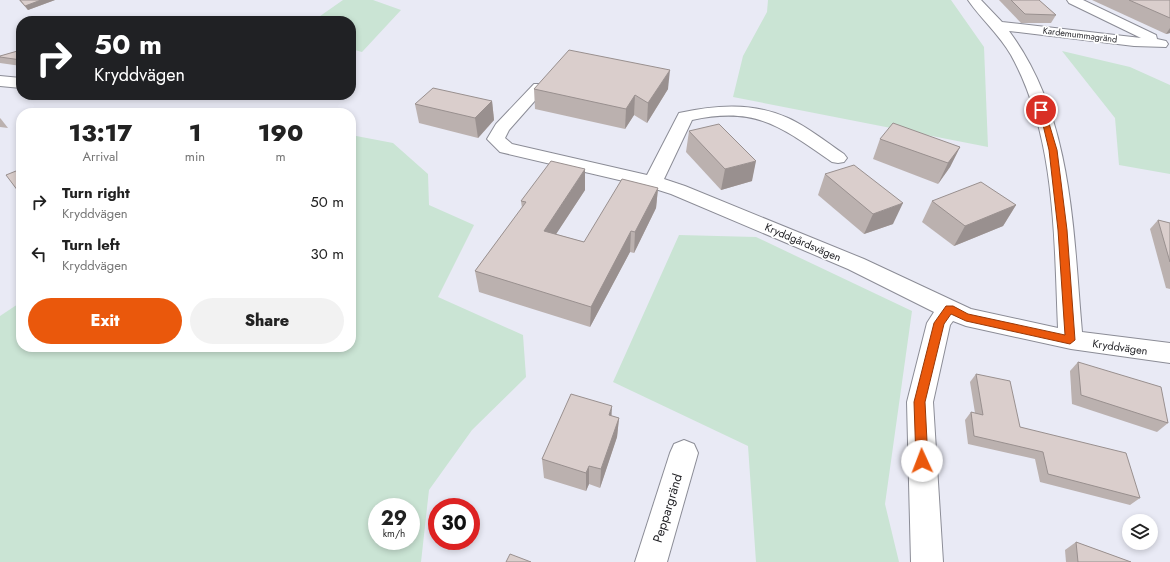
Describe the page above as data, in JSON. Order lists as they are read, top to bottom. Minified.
{"streets":{"street":["Kardemummagränd","Kryddgårdsvägen","Kryddvägen","Peppargränd"]},"crossings":[["Kryddgårdsvägen","Kryddvägen"]],"page":{"turn":["50 m","Kryddvägen"],"eta":["13:17","Arrival","1","min","190","m"],"list":[{"name":"Turn right","note":"Kryddvägen","value":"50 m"},{"name":"Turn left","note":"Kryddvägen","value":"30 m"}],"buttons":["Exit","Share"],"speed":"29 km/h","limit":"30"}}
